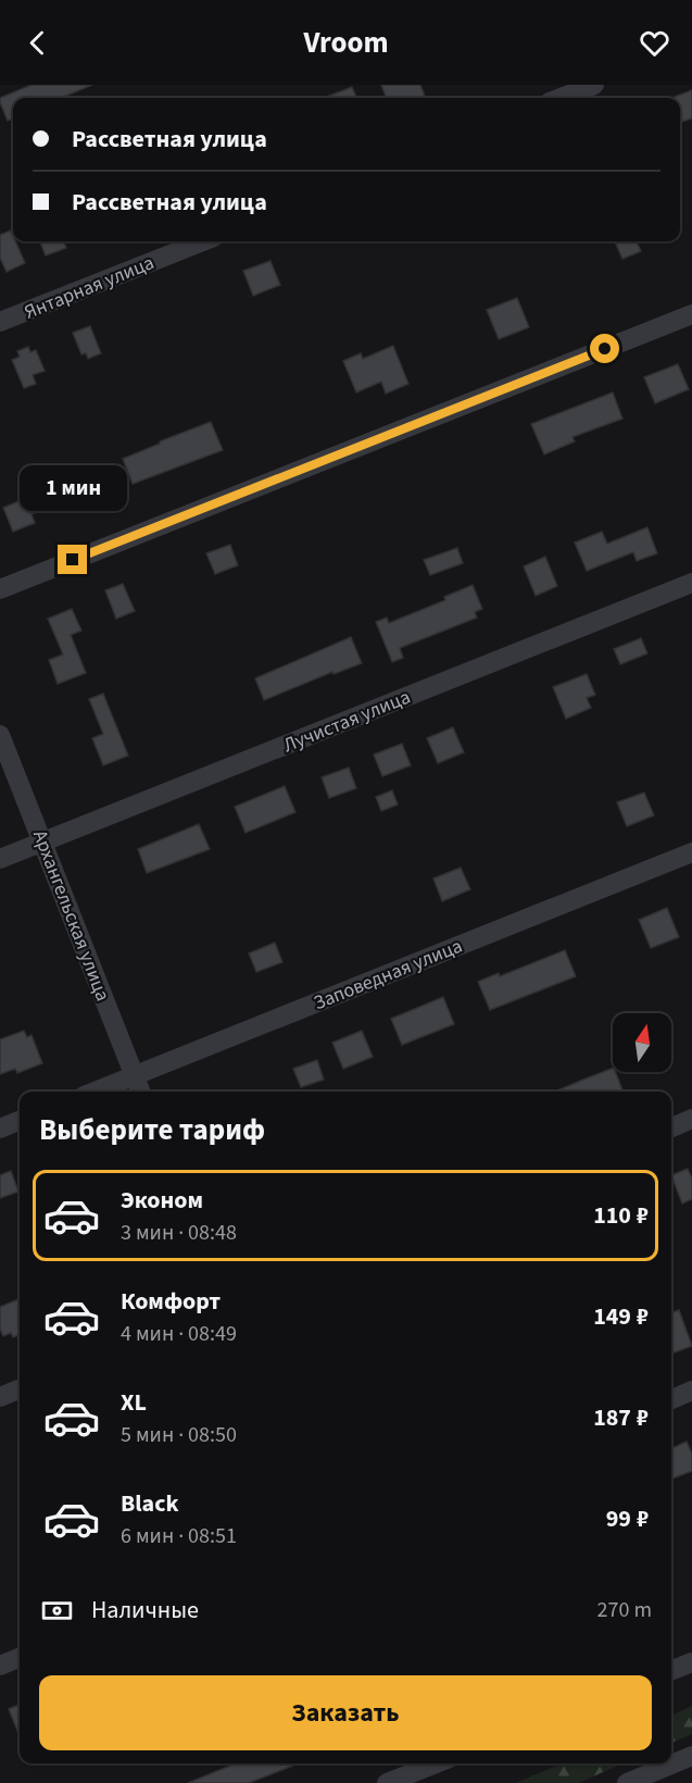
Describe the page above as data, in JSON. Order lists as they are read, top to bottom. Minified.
{"streets":{"street":["Янтарная улица","Лучистая улица","Архангельская улица","Заповедная улица"]},"crossings":[["Лучистая улица","Архангельская улица"],["Архангельская улица","Заповедная улица"]],"north":"top","page":{"header":"Vroom","banner":["Рассветная улица","Рассветная улица"],"bubble":"1 мин","heading":"Выберите тариф","list":[{"name":"Эконом","note":"3 мин · 08:48","value":"110 ₽"},{"name":"Комфорт","note":"4 мин · 08:49","value":"149 ₽"},{"name":"XL","note":"5 мин · 08:50","value":"187 ₽"},{"name":"Black","note":"6 мин · 08:51","value":"99 ₽"}],"pay":["Наличные","270 m"],"buttons":"Заказать"}}
